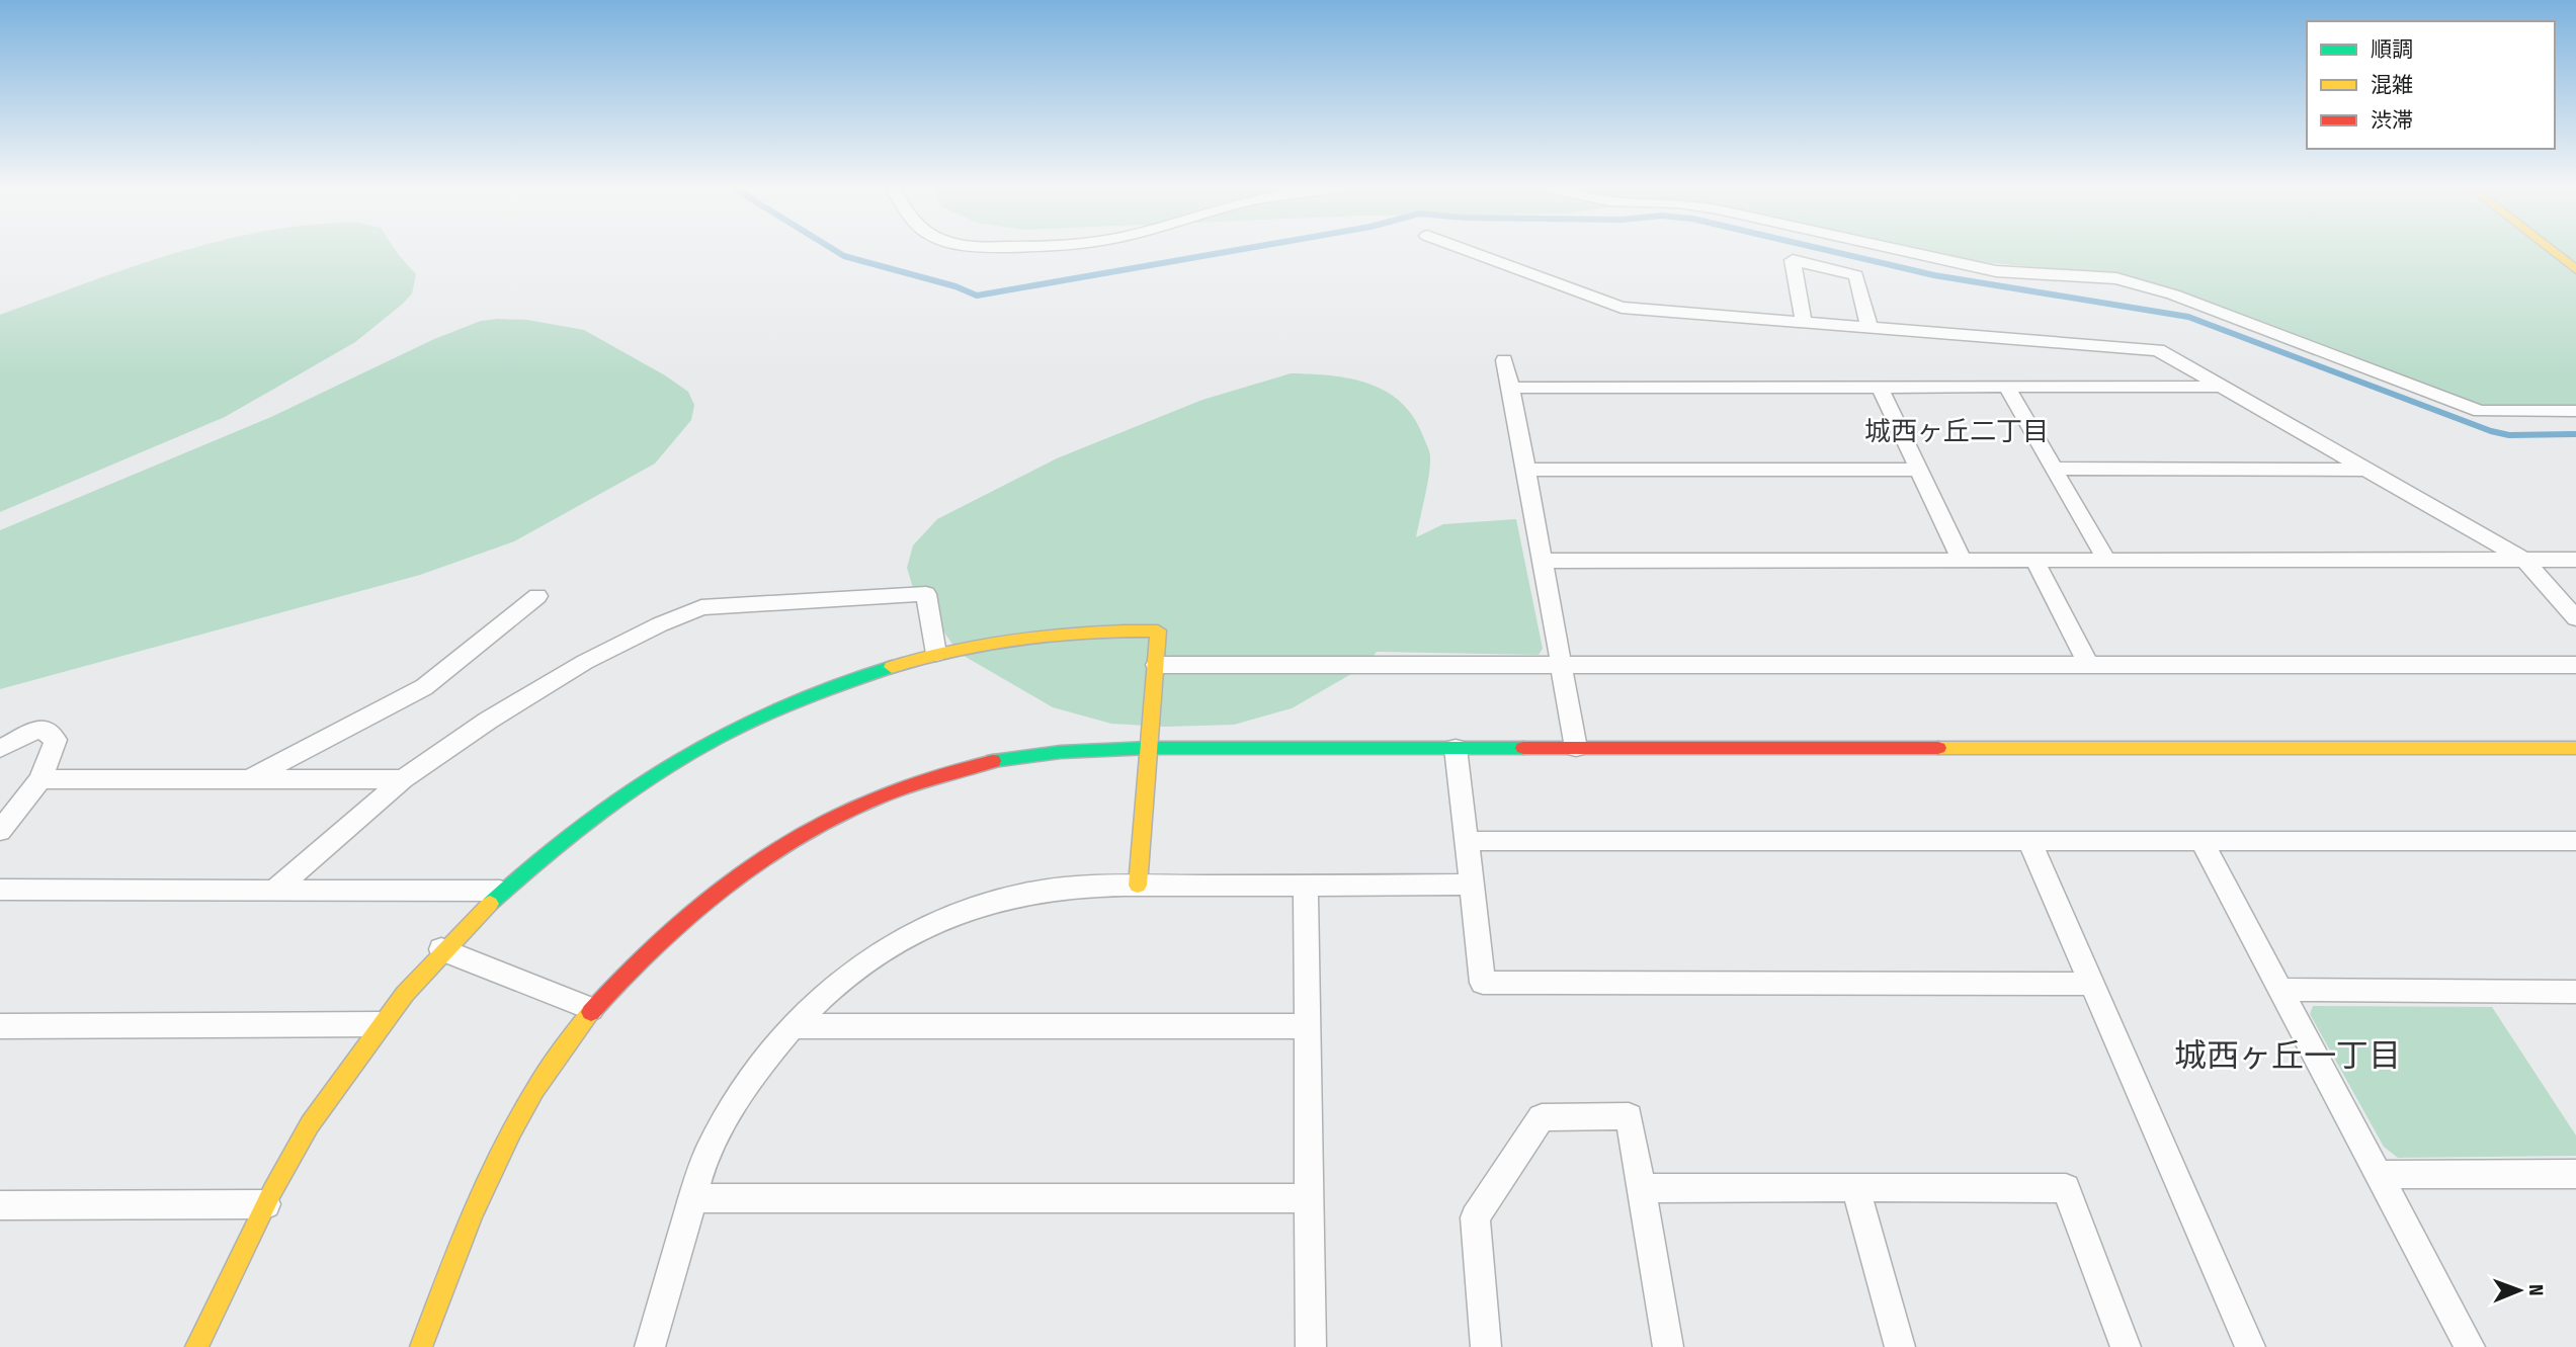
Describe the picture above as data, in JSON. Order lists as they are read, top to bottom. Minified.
{"districts":["城西ヶ丘二丁目","城西ヶ丘一丁目"],"legend":["順調","混雑","渋滞"],"north":"right"}
